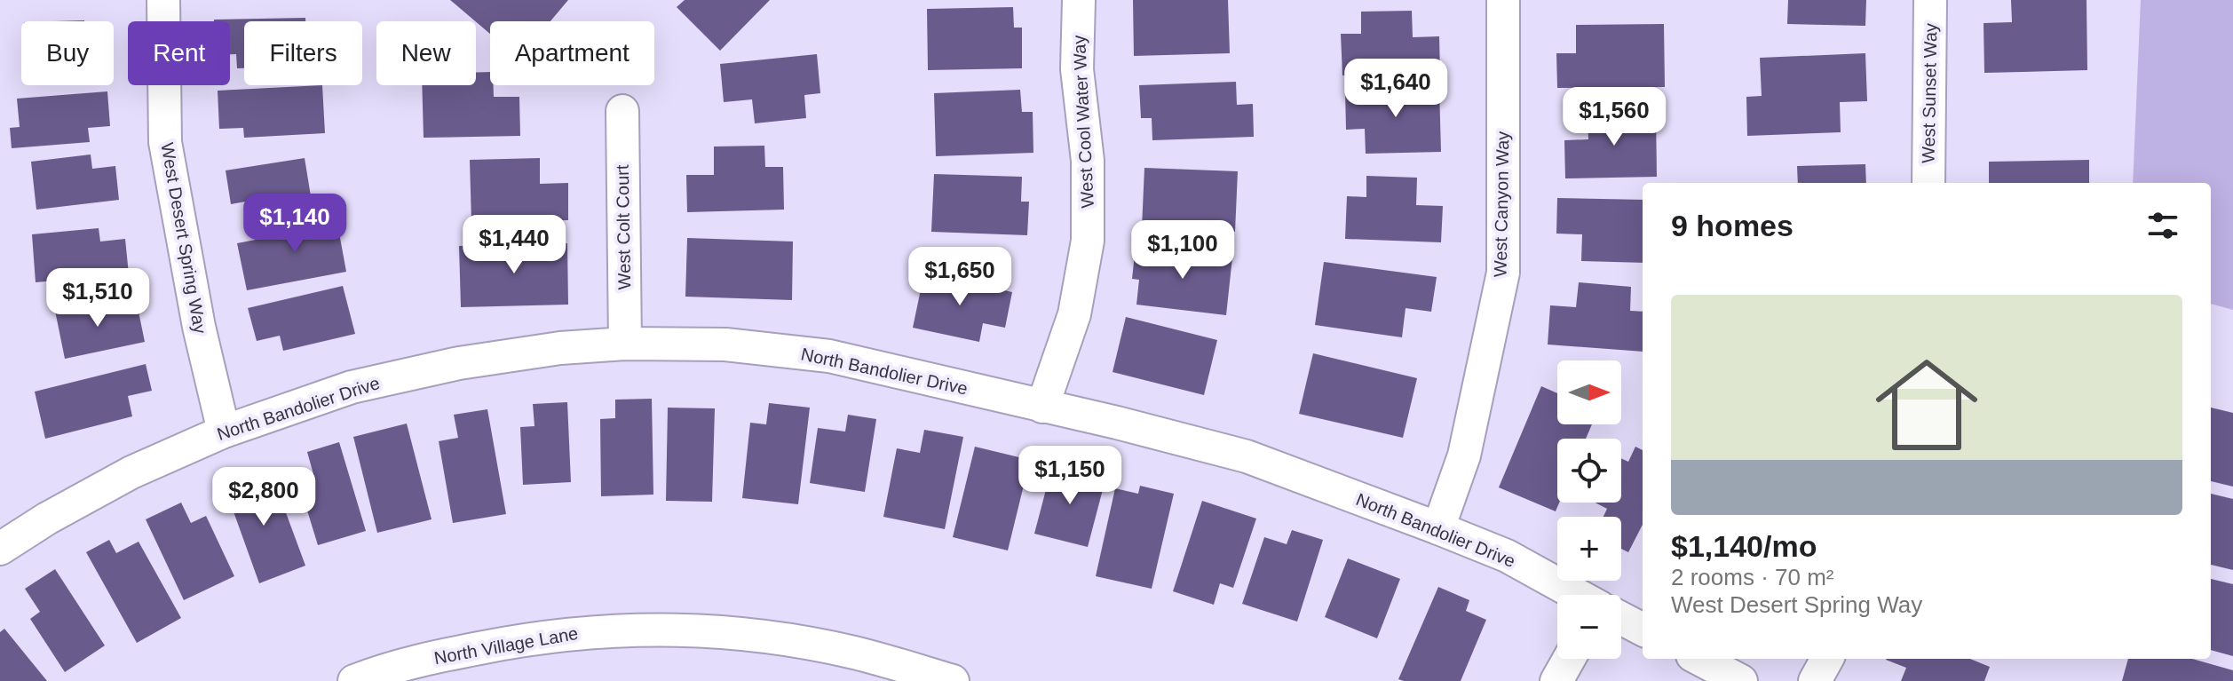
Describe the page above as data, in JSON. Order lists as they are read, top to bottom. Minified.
{"streets":{"street":["West Sunset Way","West Cool Water Way","West Canyon Way","West Colt Court","West Desert Spring Way","North Bandolier Drive","North Village Lane"]},"crossings":[["West Cool Water Way","North Bandolier Drive"],["West Canyon Way","North Bandolier Drive"],["West Colt Court","North Bandolier Drive"],["West Desert Spring Way","North Bandolier Drive"]],"north":"right","page":{"chip":["Buy","Rent","Filters","New","Apartment"],"price":["$1,640","$1,560","$1,140","$1,440","$1,100","$1,650","$1,510","$1,150","$2,800"],"heading":"9 homes","list":[{"name":"$1,140/mo","note":"2 rooms · 70 m² · West Desert Spring Way"}],"map_buttons":["+","−"]}}
